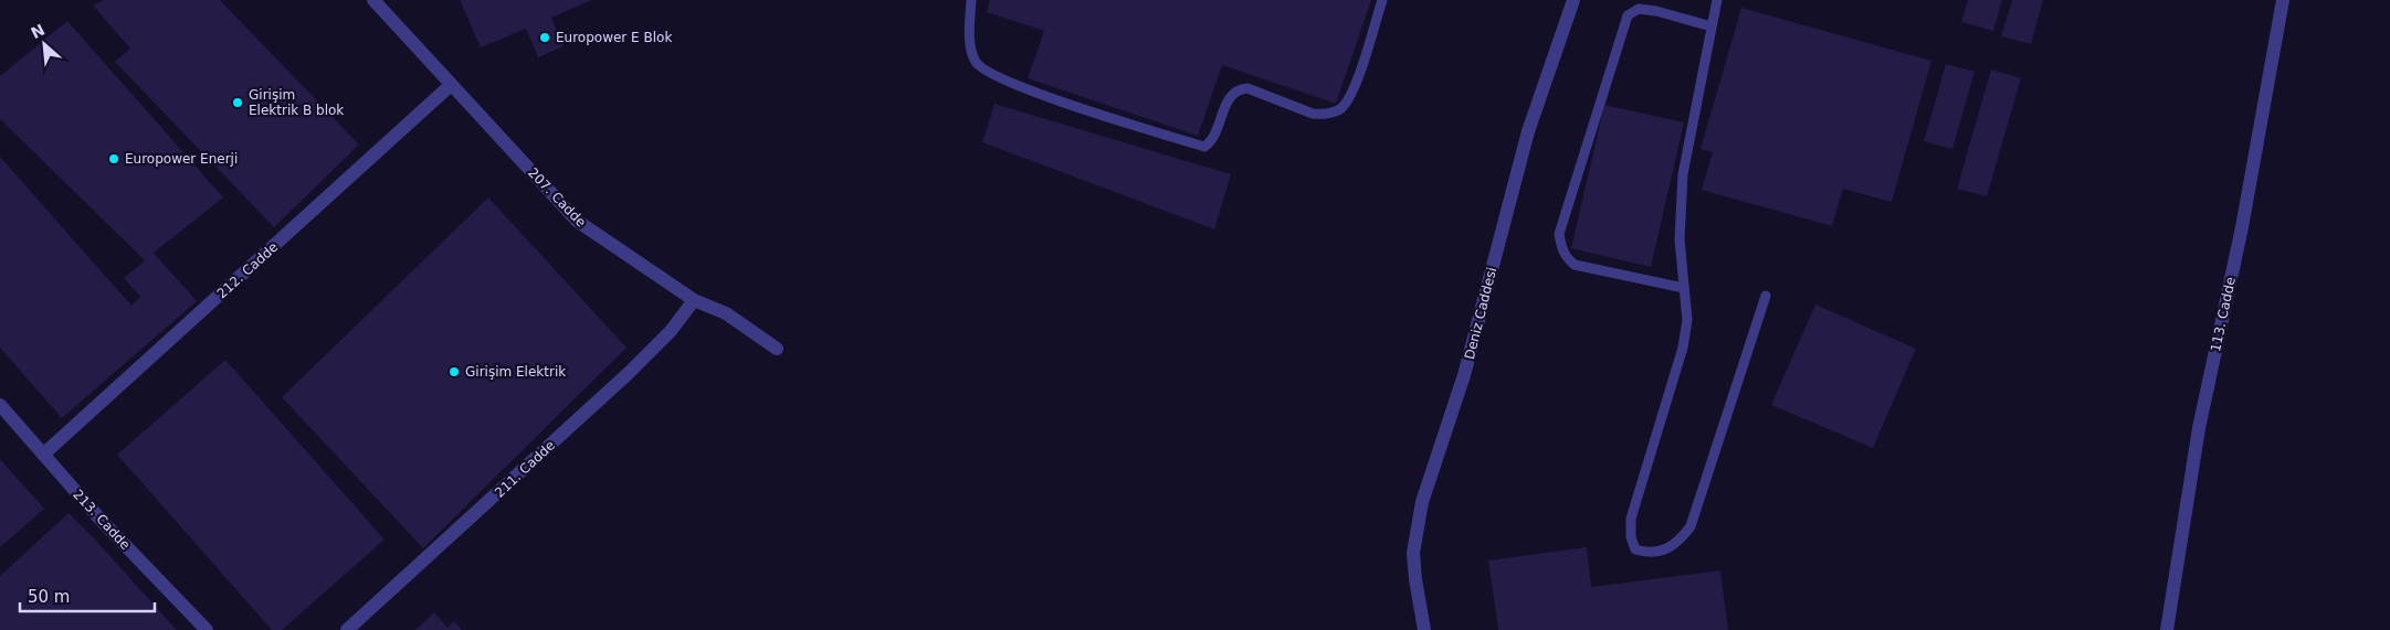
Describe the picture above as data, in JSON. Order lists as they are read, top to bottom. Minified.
{"streets":{"street":["207. Cadde","212. Cadde","Deniz Caddesi","113. Cadde","211. Cadde","213. Cadde"]},"crossings":[["207. Cadde","212. Cadde"],["207. Cadde","211. Cadde"],["212. Cadde","213. Cadde"]],"places":["Europower E Blok","Girişim Elektrik B blok","Europower Enerji","Girişim Elektrik"],"scale_bar":"50 m","north":"top left"}
